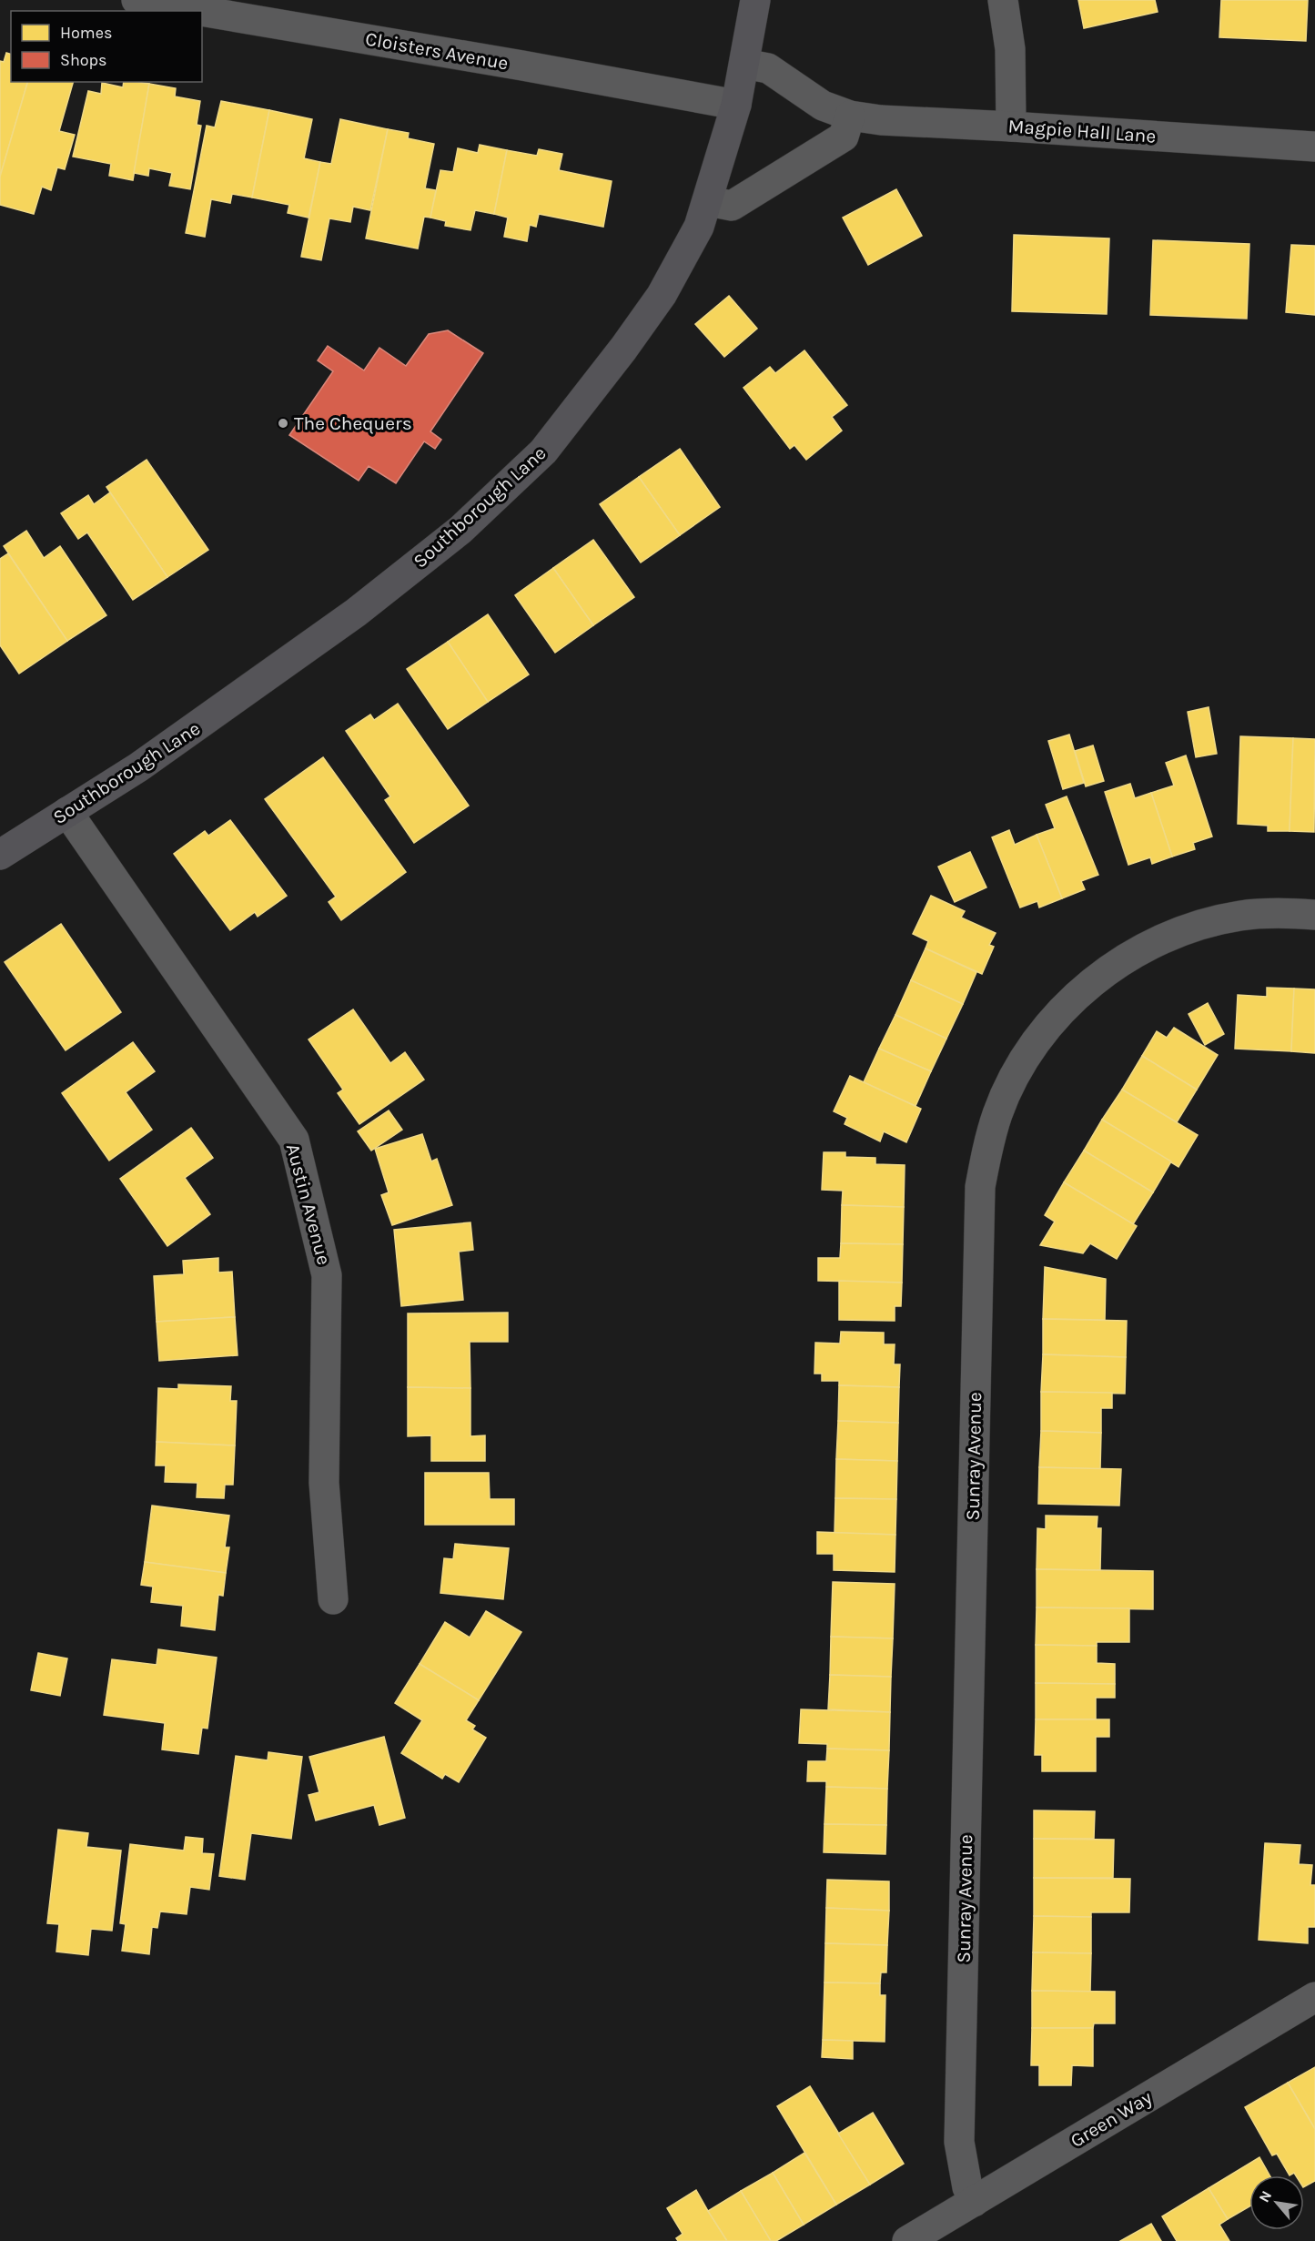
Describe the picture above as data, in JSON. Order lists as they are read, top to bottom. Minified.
{"streets":{"street":["Cloisters Avenue","Magpie Hall Lane","Southborough Lane","Austin Avenue","Sunray Avenue","Green Way"]},"crossings":[["Cloisters Avenue","Southborough Lane"],["Magpie Hall Lane","Southborough Lane"],["Southborough Lane","Austin Avenue"],["Sunray Avenue","Green Way"]],"places":["The Chequers"],"legend":["Homes","Shops"],"north":"top left"}
